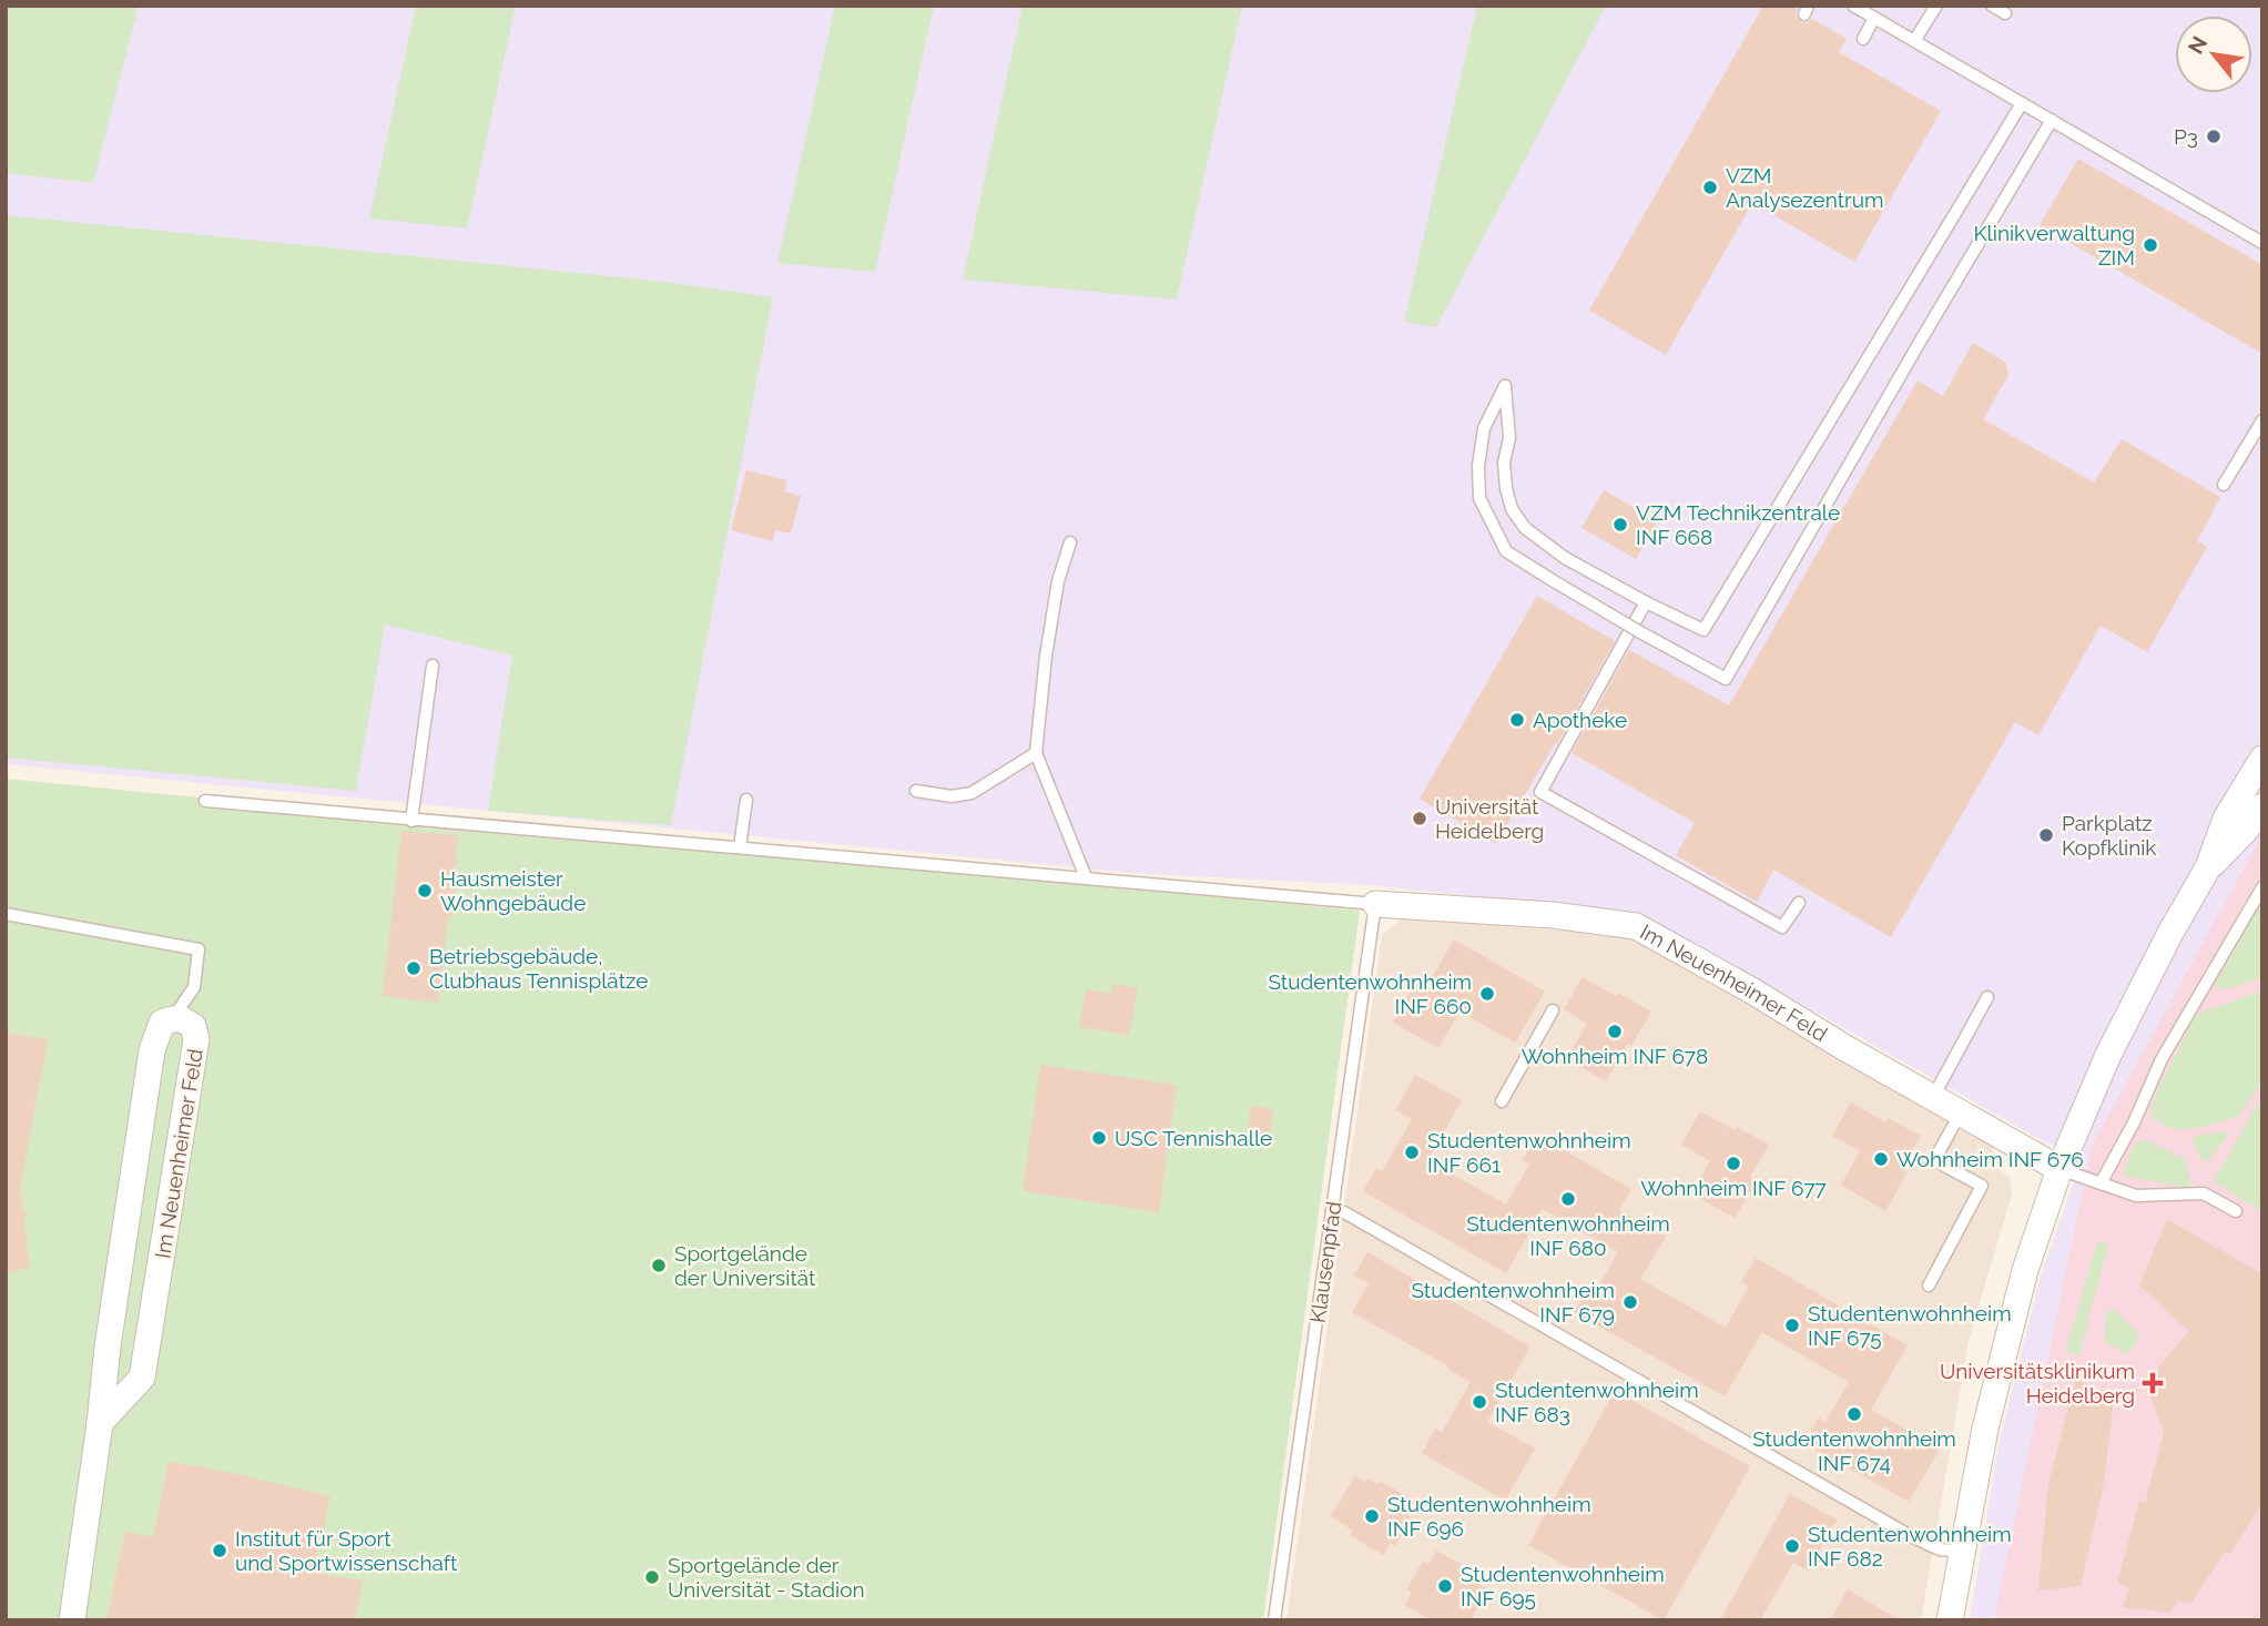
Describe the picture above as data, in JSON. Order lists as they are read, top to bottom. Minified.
{"streets":{"street":["Im Neuenheimer Feld"],"lane":["Klausenpfad"]},"crossings":[["Im Neuenheimer Feld","Klausenpfad"]],"places":{"other":["P3","VZM Analysezentrum","Klinikverwaltung ZIM","VZM Technikzentrale INF 668","Apotheke","Universität Heidelberg","Parkplatz Kopfklinik","Hausmeister Wohngebäude","Betriebsgebäude, Clubhaus Tennisplätze","Studentenwohnheim INF 660","Wohnheim INF 678","USC Tennishalle","Studentenwohnheim INF 661","Wohnheim INF 676","Wohnheim INF 677","Studentenwohnheim INF 680","Sportgelände der Universität","Studentenwohnheim INF 679","Studentenwohnheim INF 675","Studentenwohnheim INF 683","Studentenwohnheim INF 674","Studentenwohnheim INF 696","Studentenwohnheim INF 682","Institut für Sport und Sportwissenschaft","Sportgelände der Universität - Stadion","Studentenwohnheim INF 695"],"health":["Universitätsklinikum Heidelberg"]},"north":"top left"}
